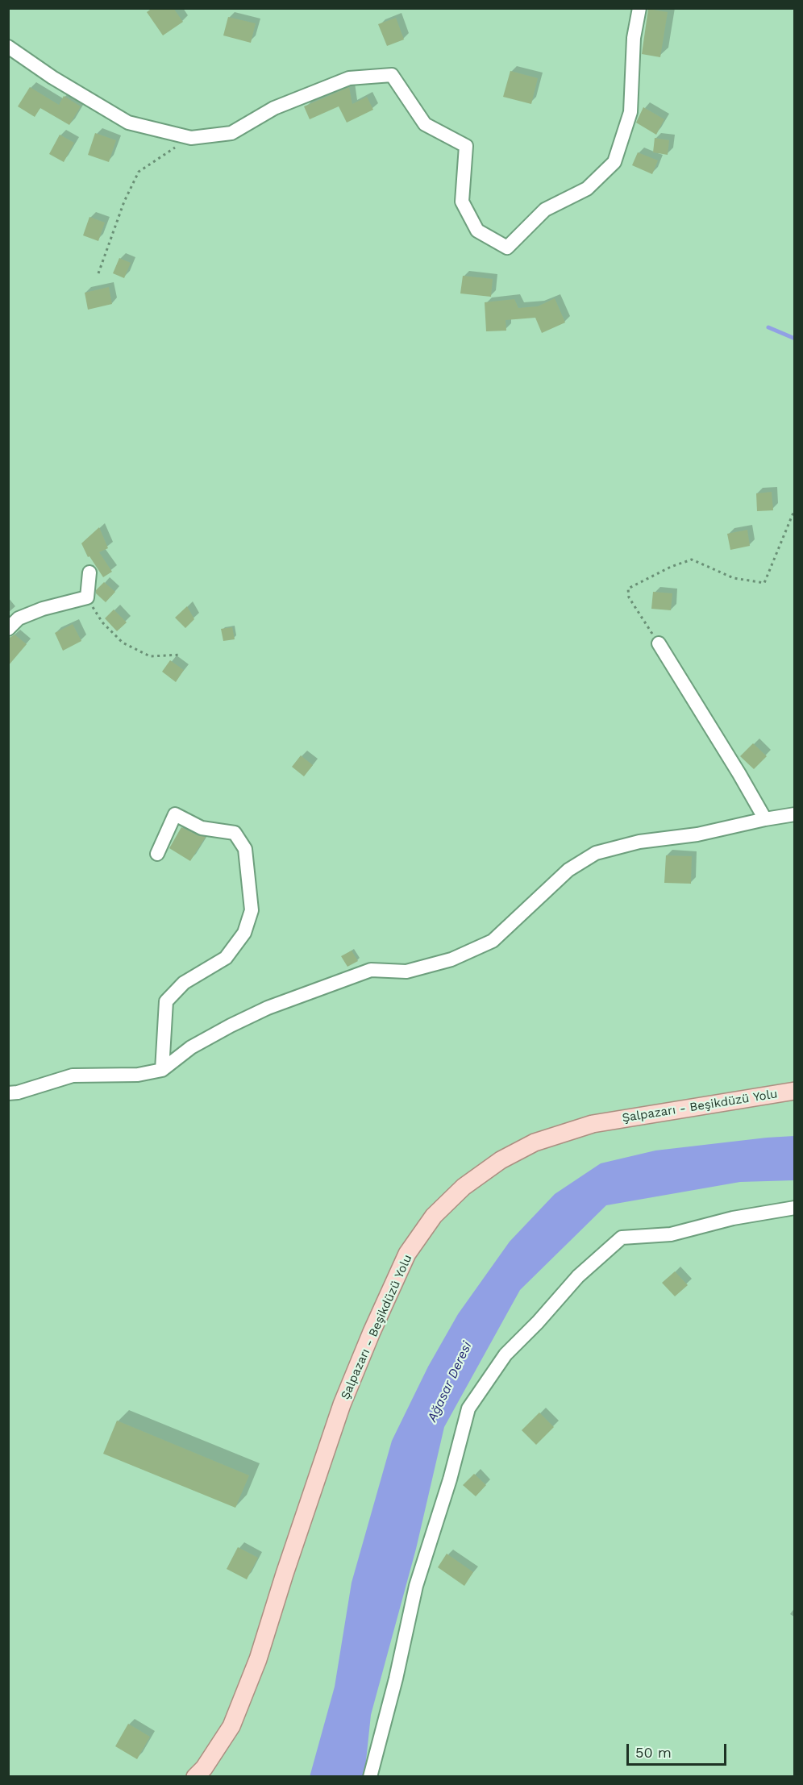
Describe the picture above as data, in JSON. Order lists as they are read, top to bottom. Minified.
{"streets":{"main road":["Şalpazarı - Beşikdüzü Yolu"]},"water":["Ağasar Deresi"],"scale_bar":"50 m"}
